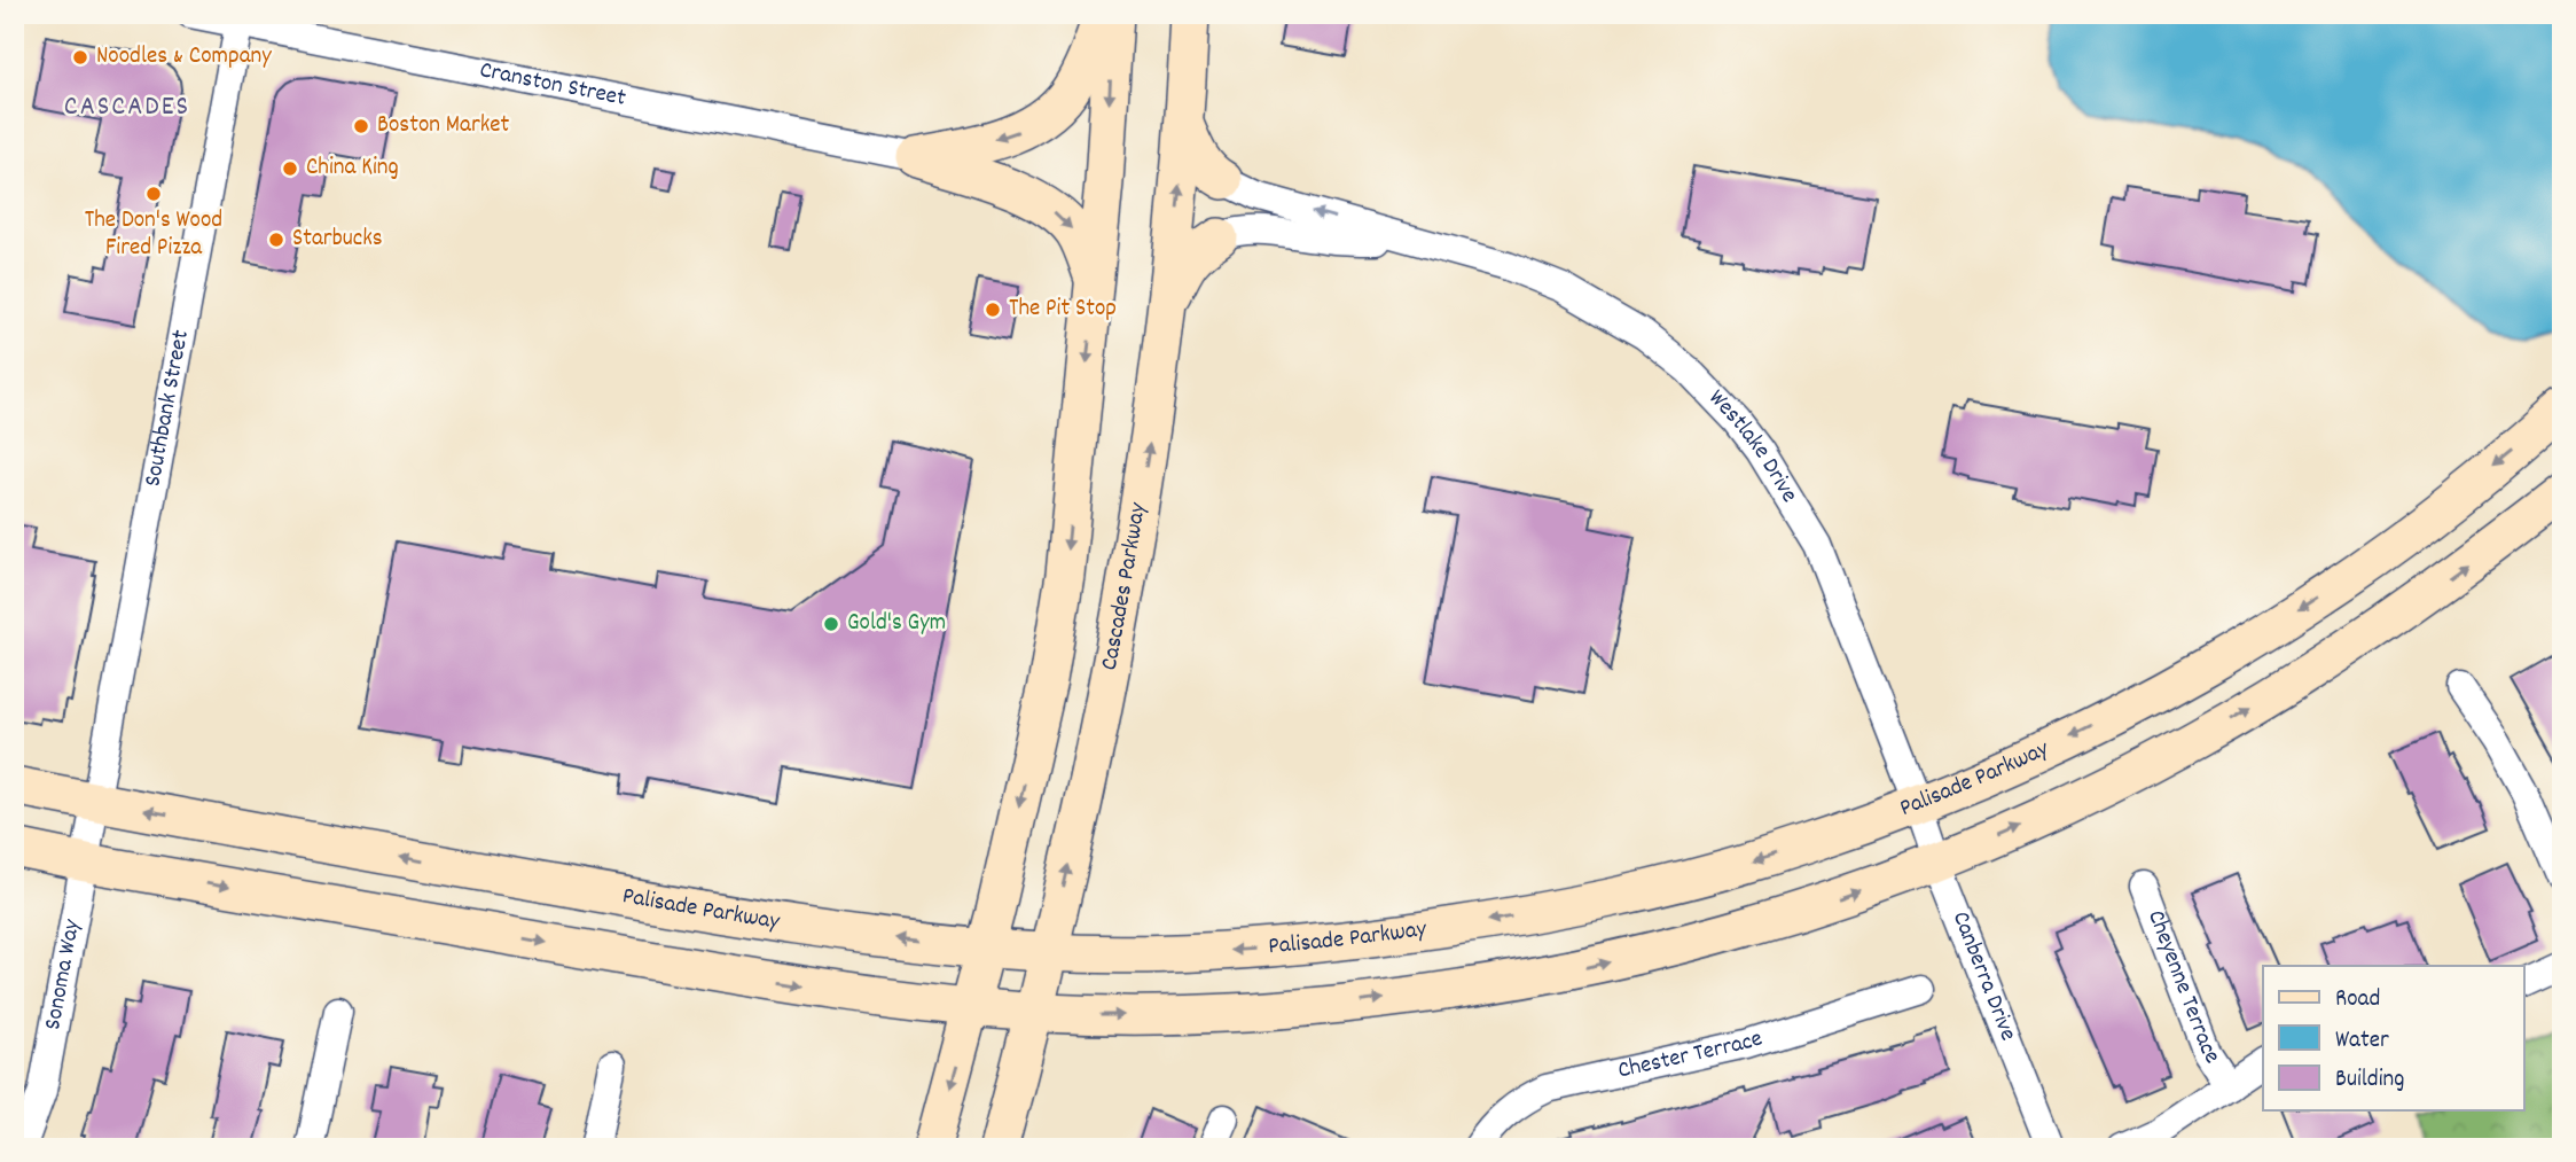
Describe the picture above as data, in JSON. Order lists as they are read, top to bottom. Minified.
{"streets":{"main road":["Cascades Parkway","Palisade Parkway"],"street":["Cranston Street","Southbank Street","Westlake Drive","Sonoma Way","Canberra Drive","Cheyenne Terrace","Chester Terrace"]},"crossings":[["Cranston Street","Southbank Street"],["Southbank Street","Palisade Parkway"],["Southbank Street","Sonoma Way"],["Westlake Drive","Palisade Parkway"],["Westlake Drive","Canberra Drive"],["Cascades Parkway","Palisade Parkway"],["Palisade Parkway","Sonoma Way"],["Palisade Parkway","Canberra Drive"]],"districts":["CASCADES"],"places":["Noodles & Company","Boston Market","China King","The Don's Wood Fired Pizza","Starbucks","The Pit Stop","Gold's Gym"],"legend":["Road","Water","Building"]}
